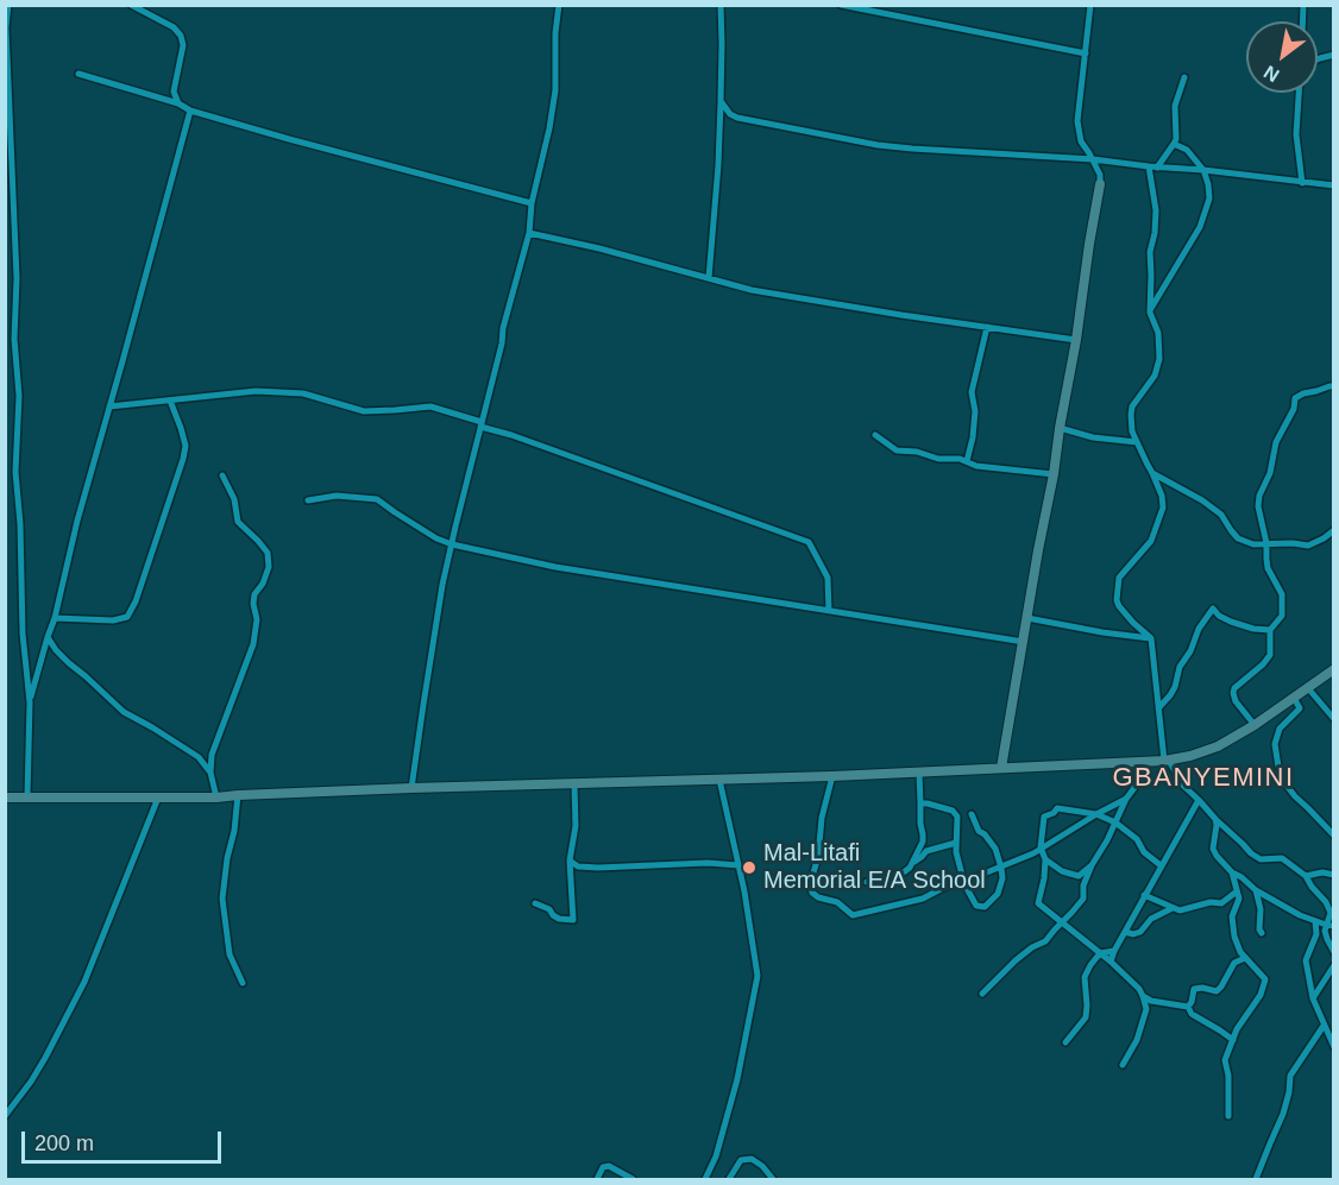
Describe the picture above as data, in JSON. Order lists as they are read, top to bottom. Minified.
{"districts":["GBANYEMINI"],"places":["Mal-Litafi Memorial E/A School"],"scale_bar":"200 m","north":"bottom left"}
